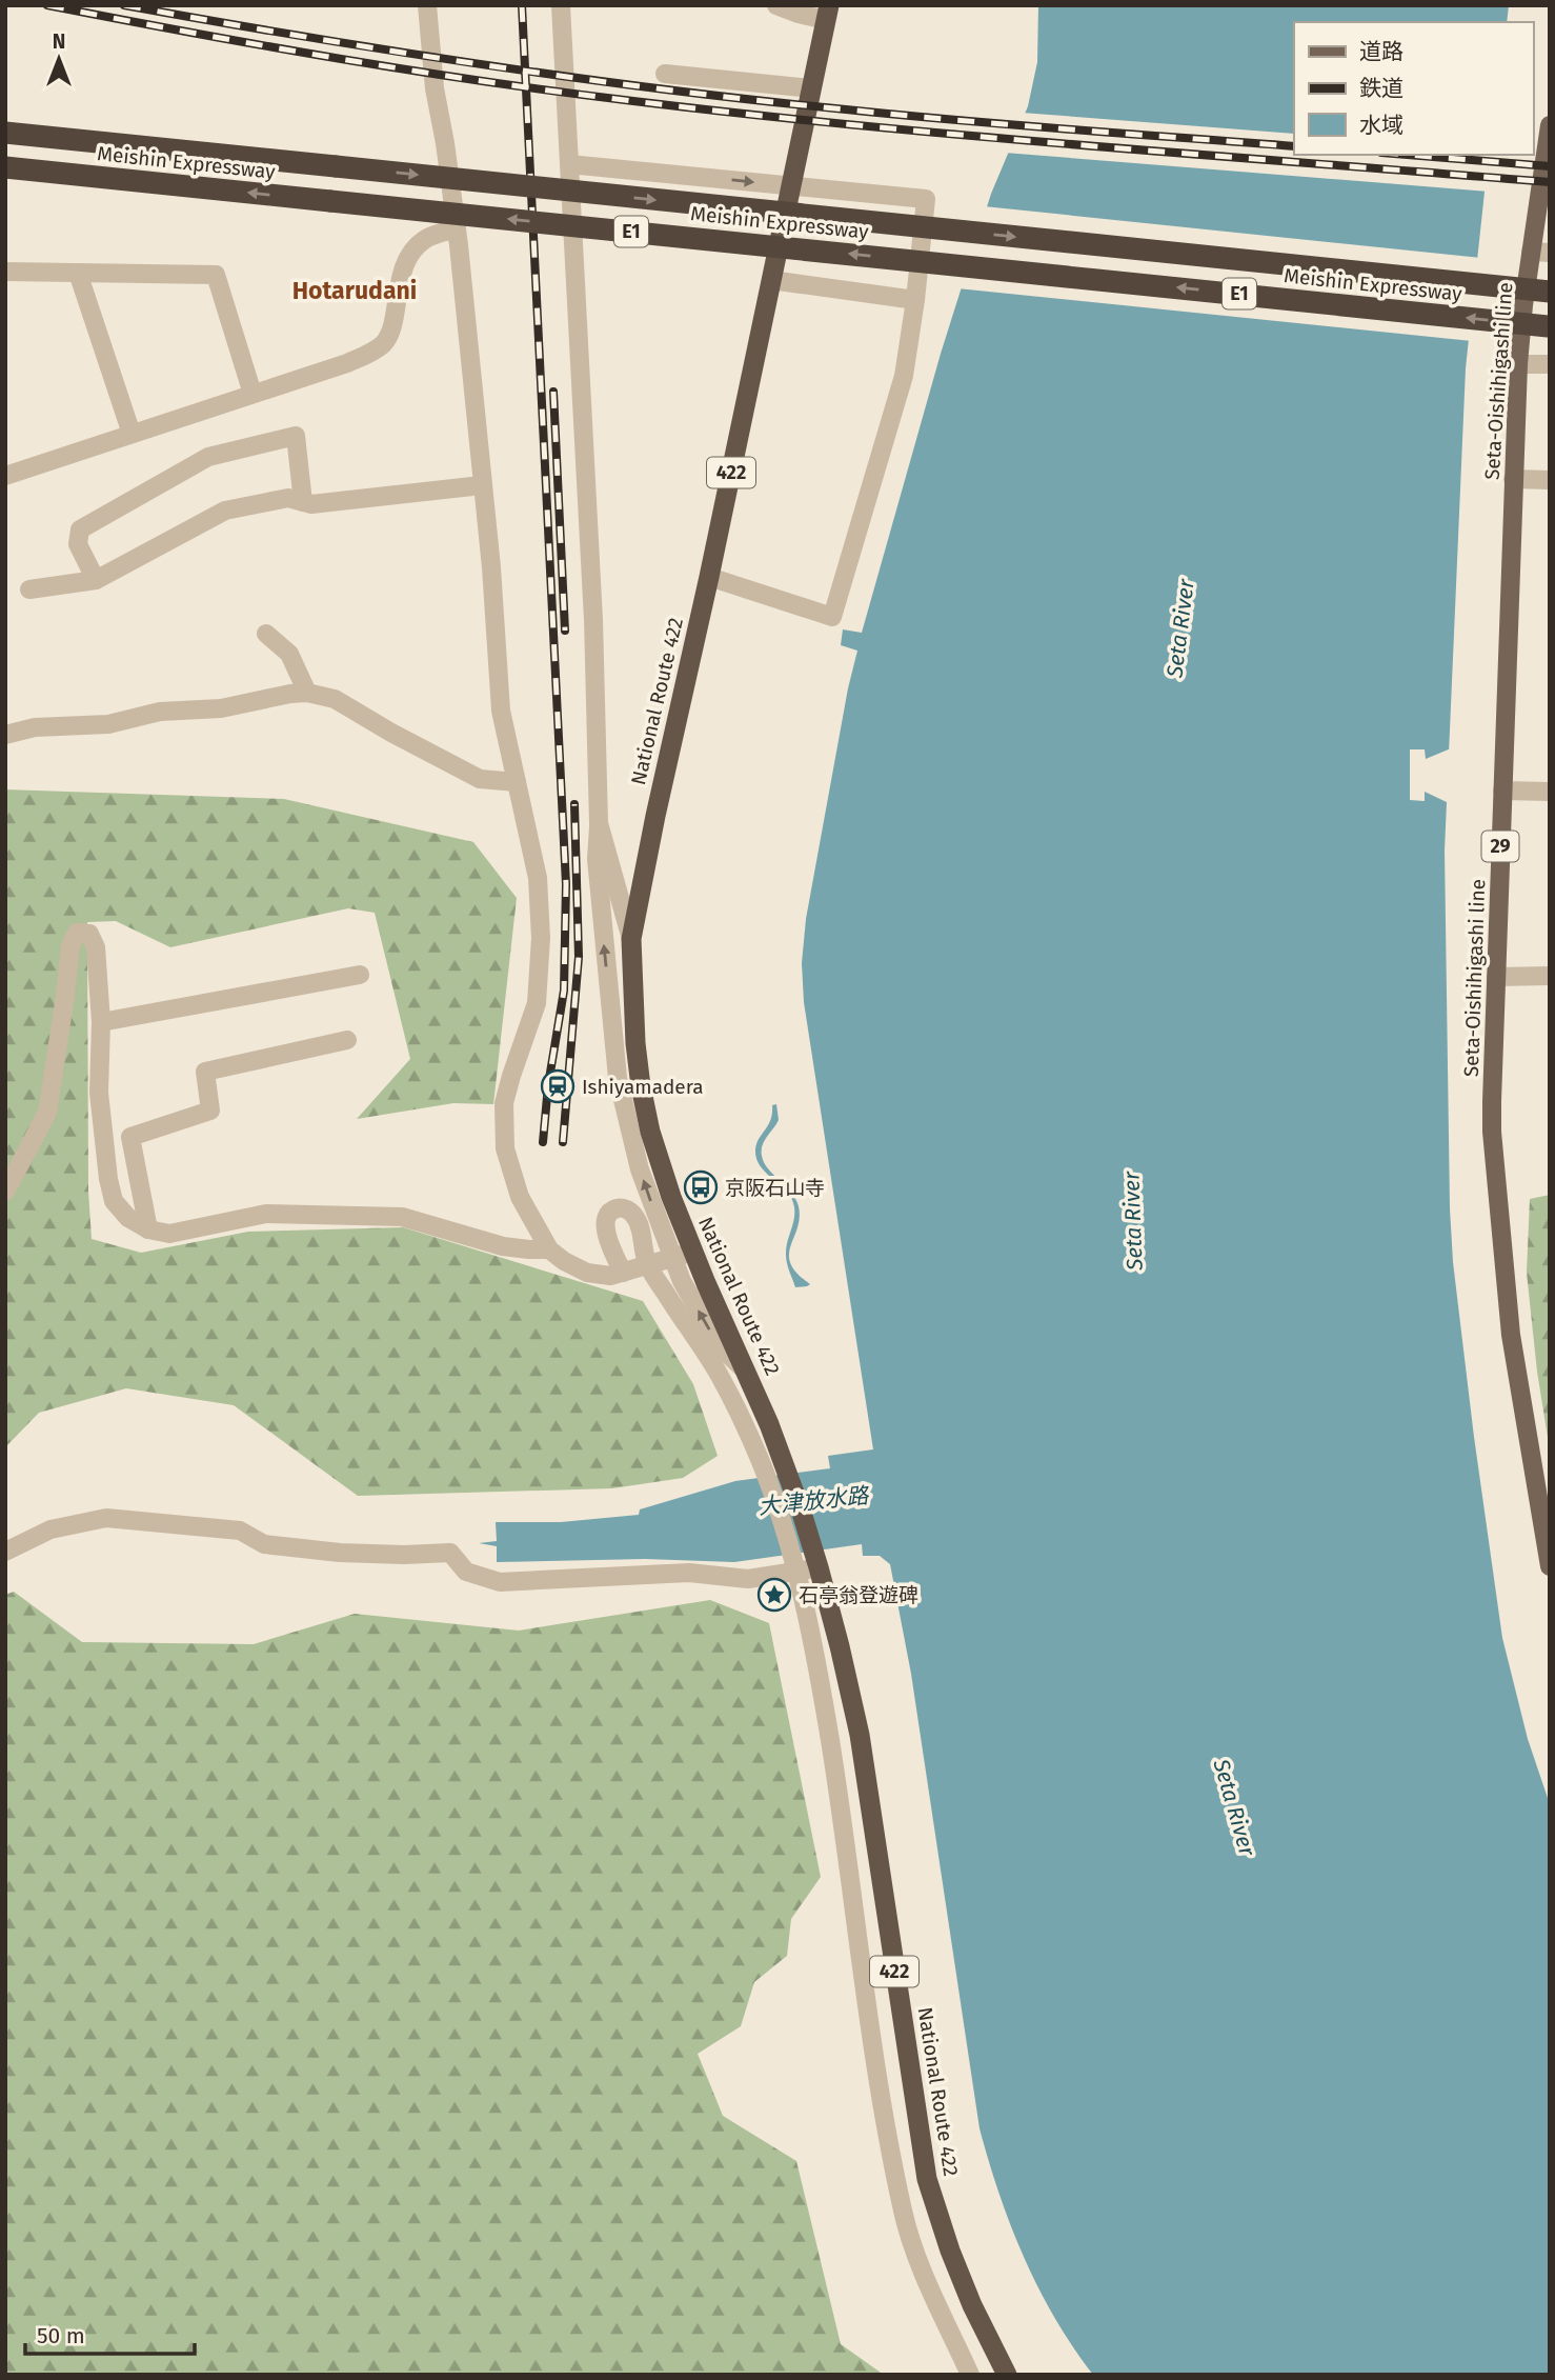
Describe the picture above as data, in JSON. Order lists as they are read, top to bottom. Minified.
{"streets":{"highway":["Meishin Expressway","E1","422","National Route 422"],"main road":["Seta-Oishihigashi line","29"]},"districts":["Hotarudani"],"water":["Seta River","大津放水路"],"places":{"station":["Ishiyamadera"],"bus stop":["京阪石山寺"],"place":["石亭翁登遊碑"]},"legend":["道路","鉄道","水域"],"scale_bar":"50 m","north":"top"}
